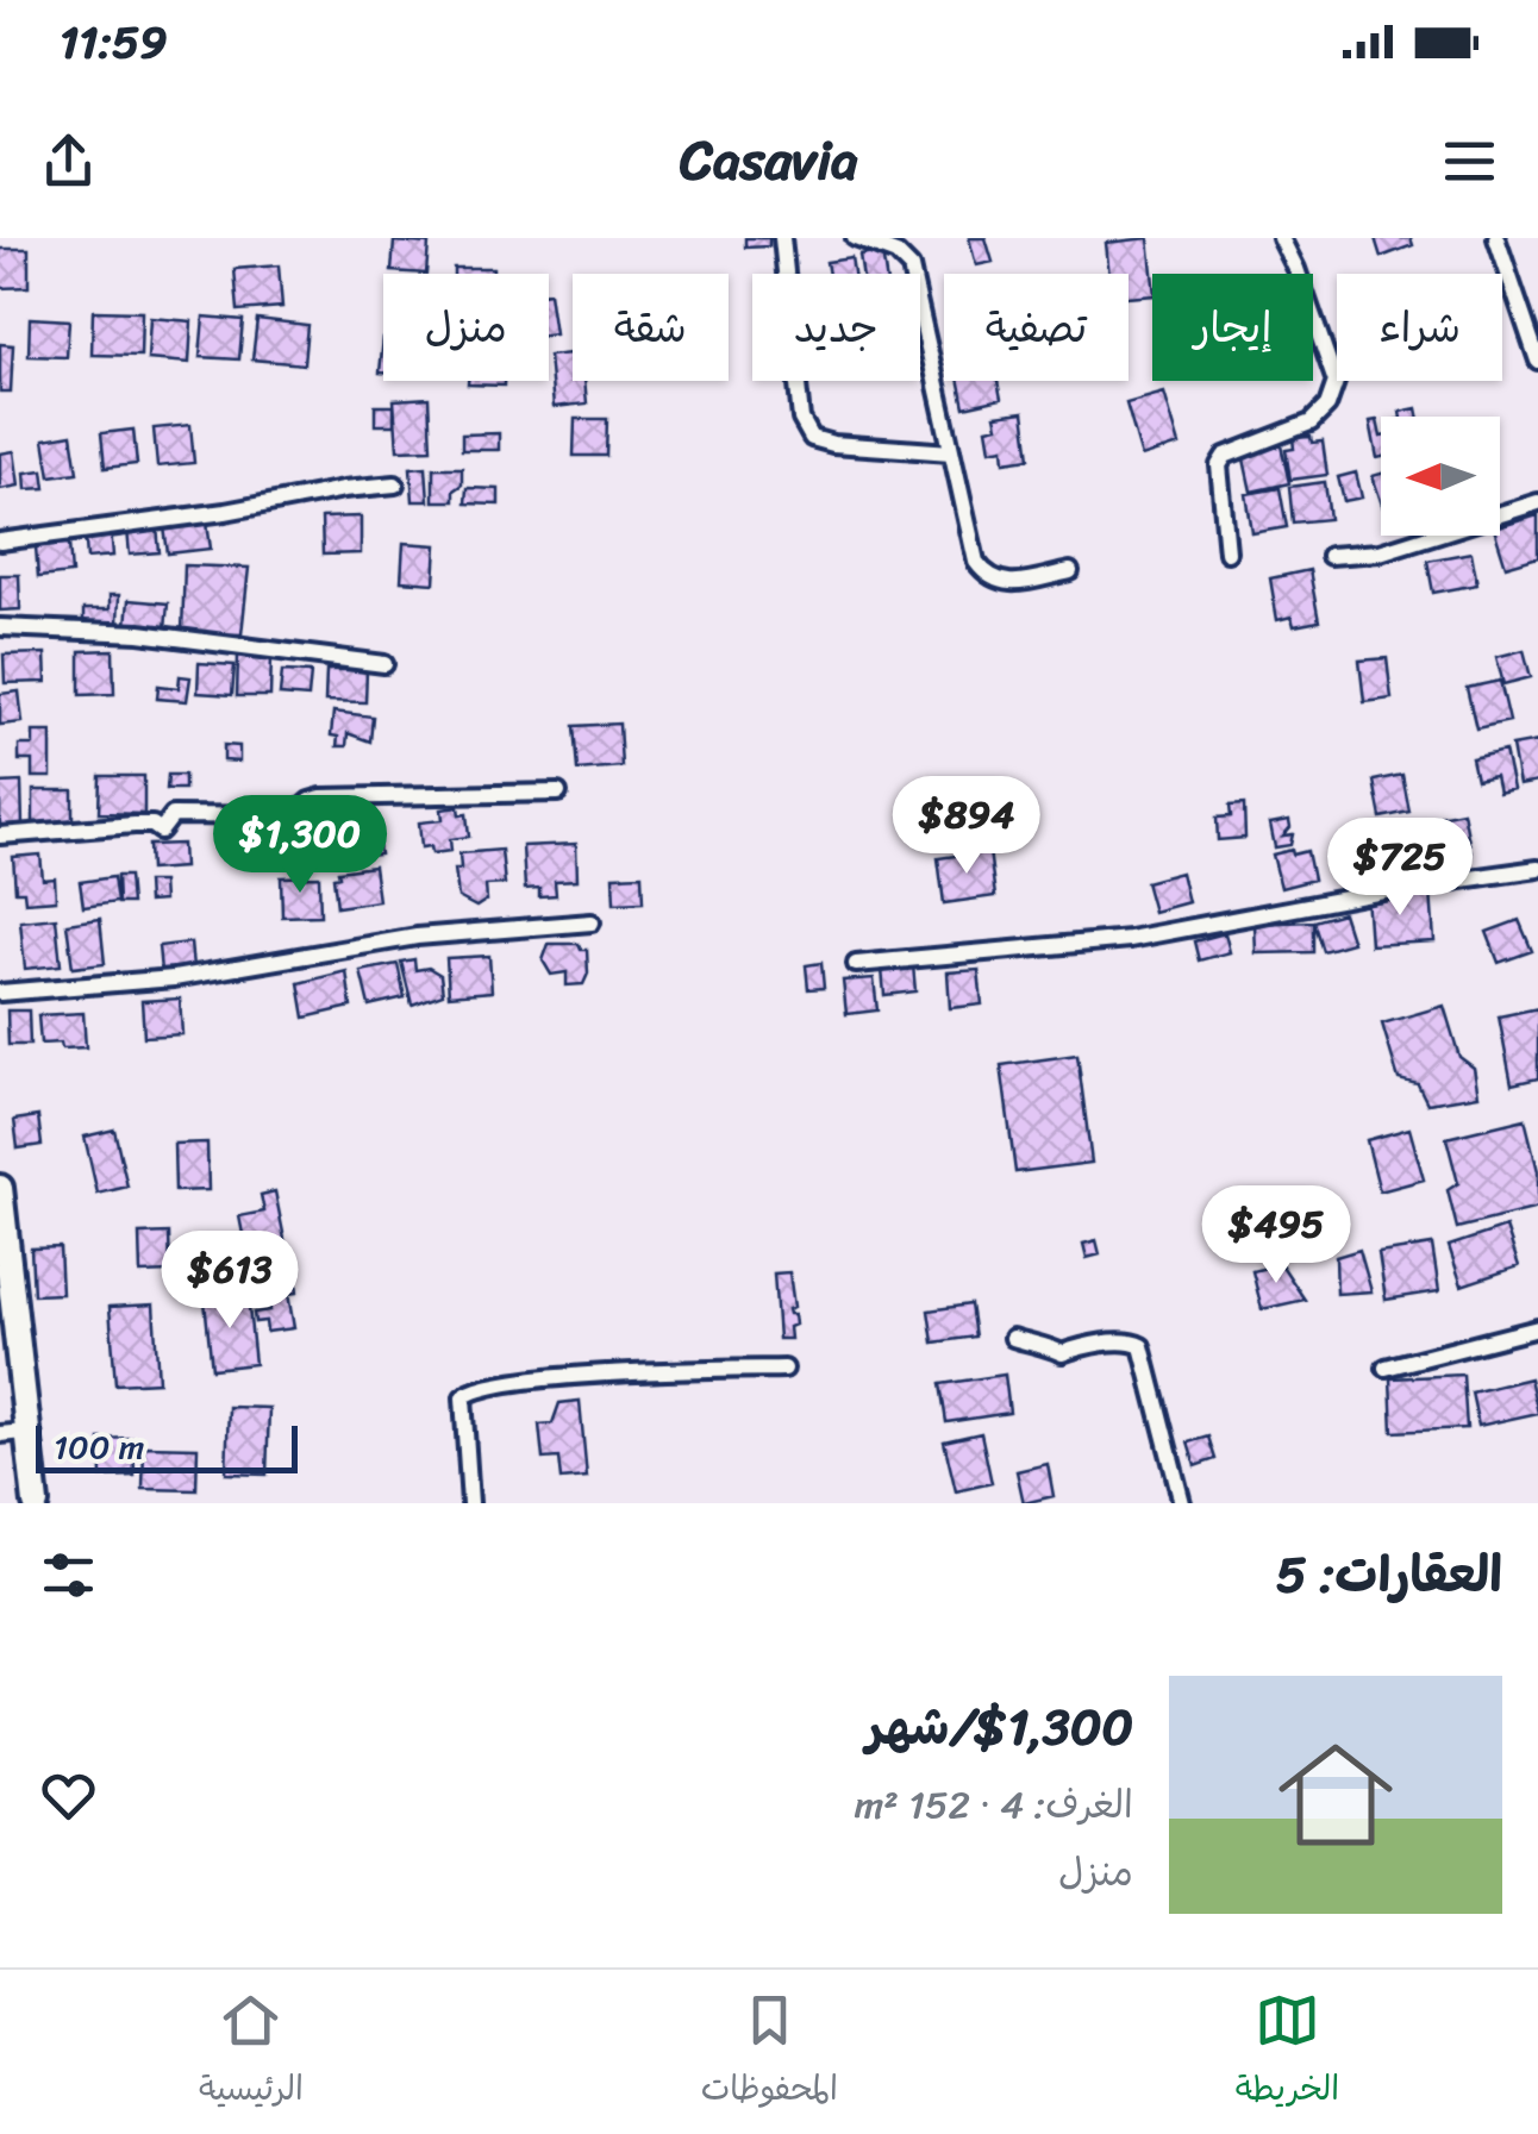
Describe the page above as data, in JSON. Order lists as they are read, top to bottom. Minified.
{"scale_bar":"100 m","north":"left","page":{"status":"11:59","header":"Casavia","chip":["شراء","إيجار","تصفية","جديد","شقة","منزل"],"price":["$894","$1,300","$725","$495","$613"],"scale":"100 m","heading":"العقارات: 5","list":[{"name":"$1,300/شهر","note":"الغرف: 4 · 152 m² · منزل"}],"tabs":["الخريطة","المحفوظات","الرئيسية"]}}
